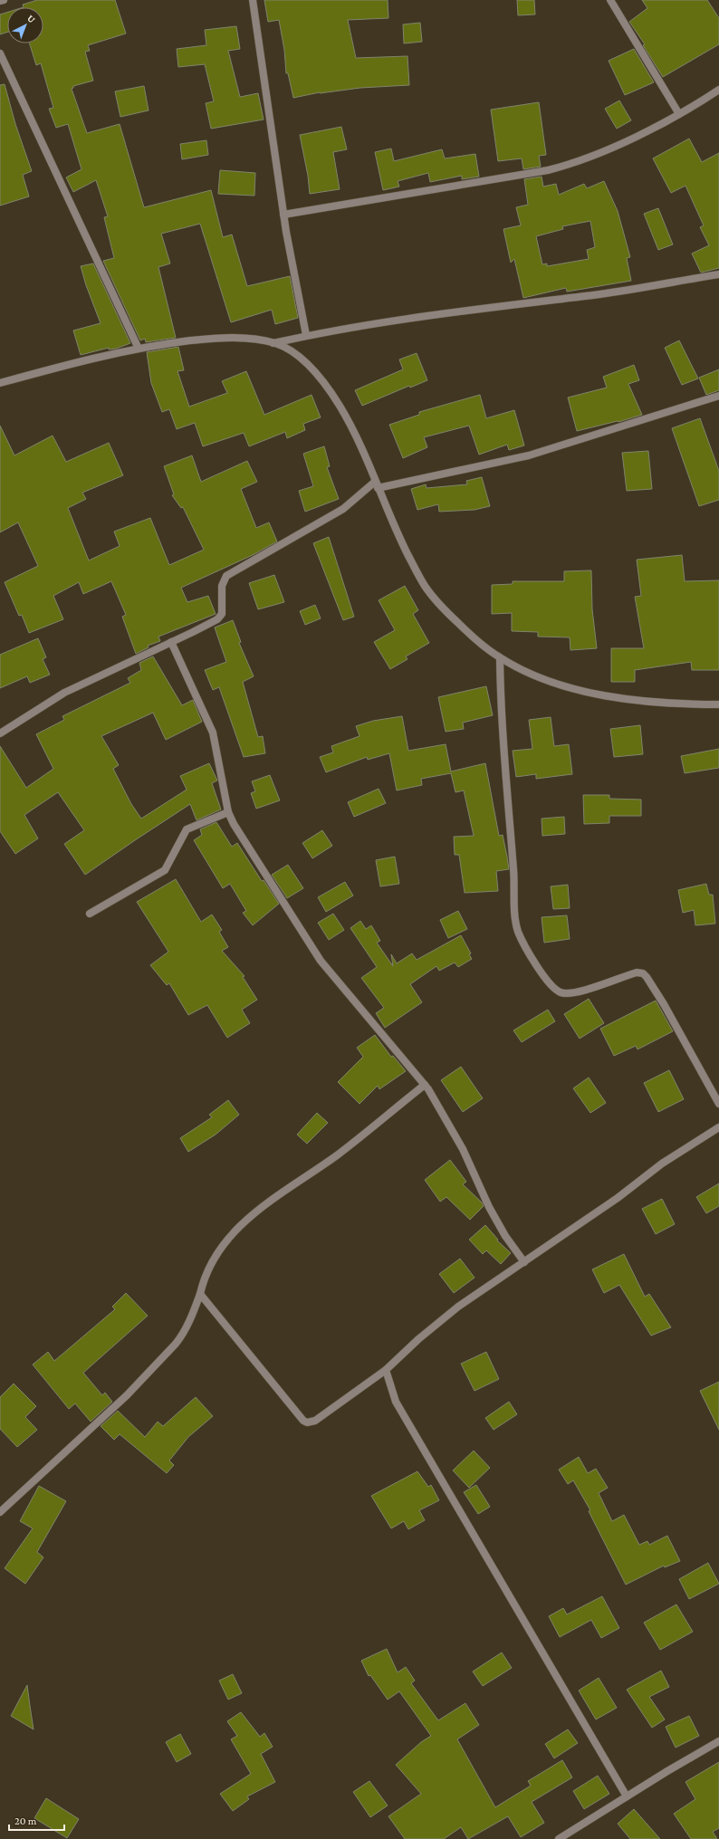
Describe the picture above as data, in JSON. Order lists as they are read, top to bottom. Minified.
{"scale_bar":"20 m","north":"top right"}
